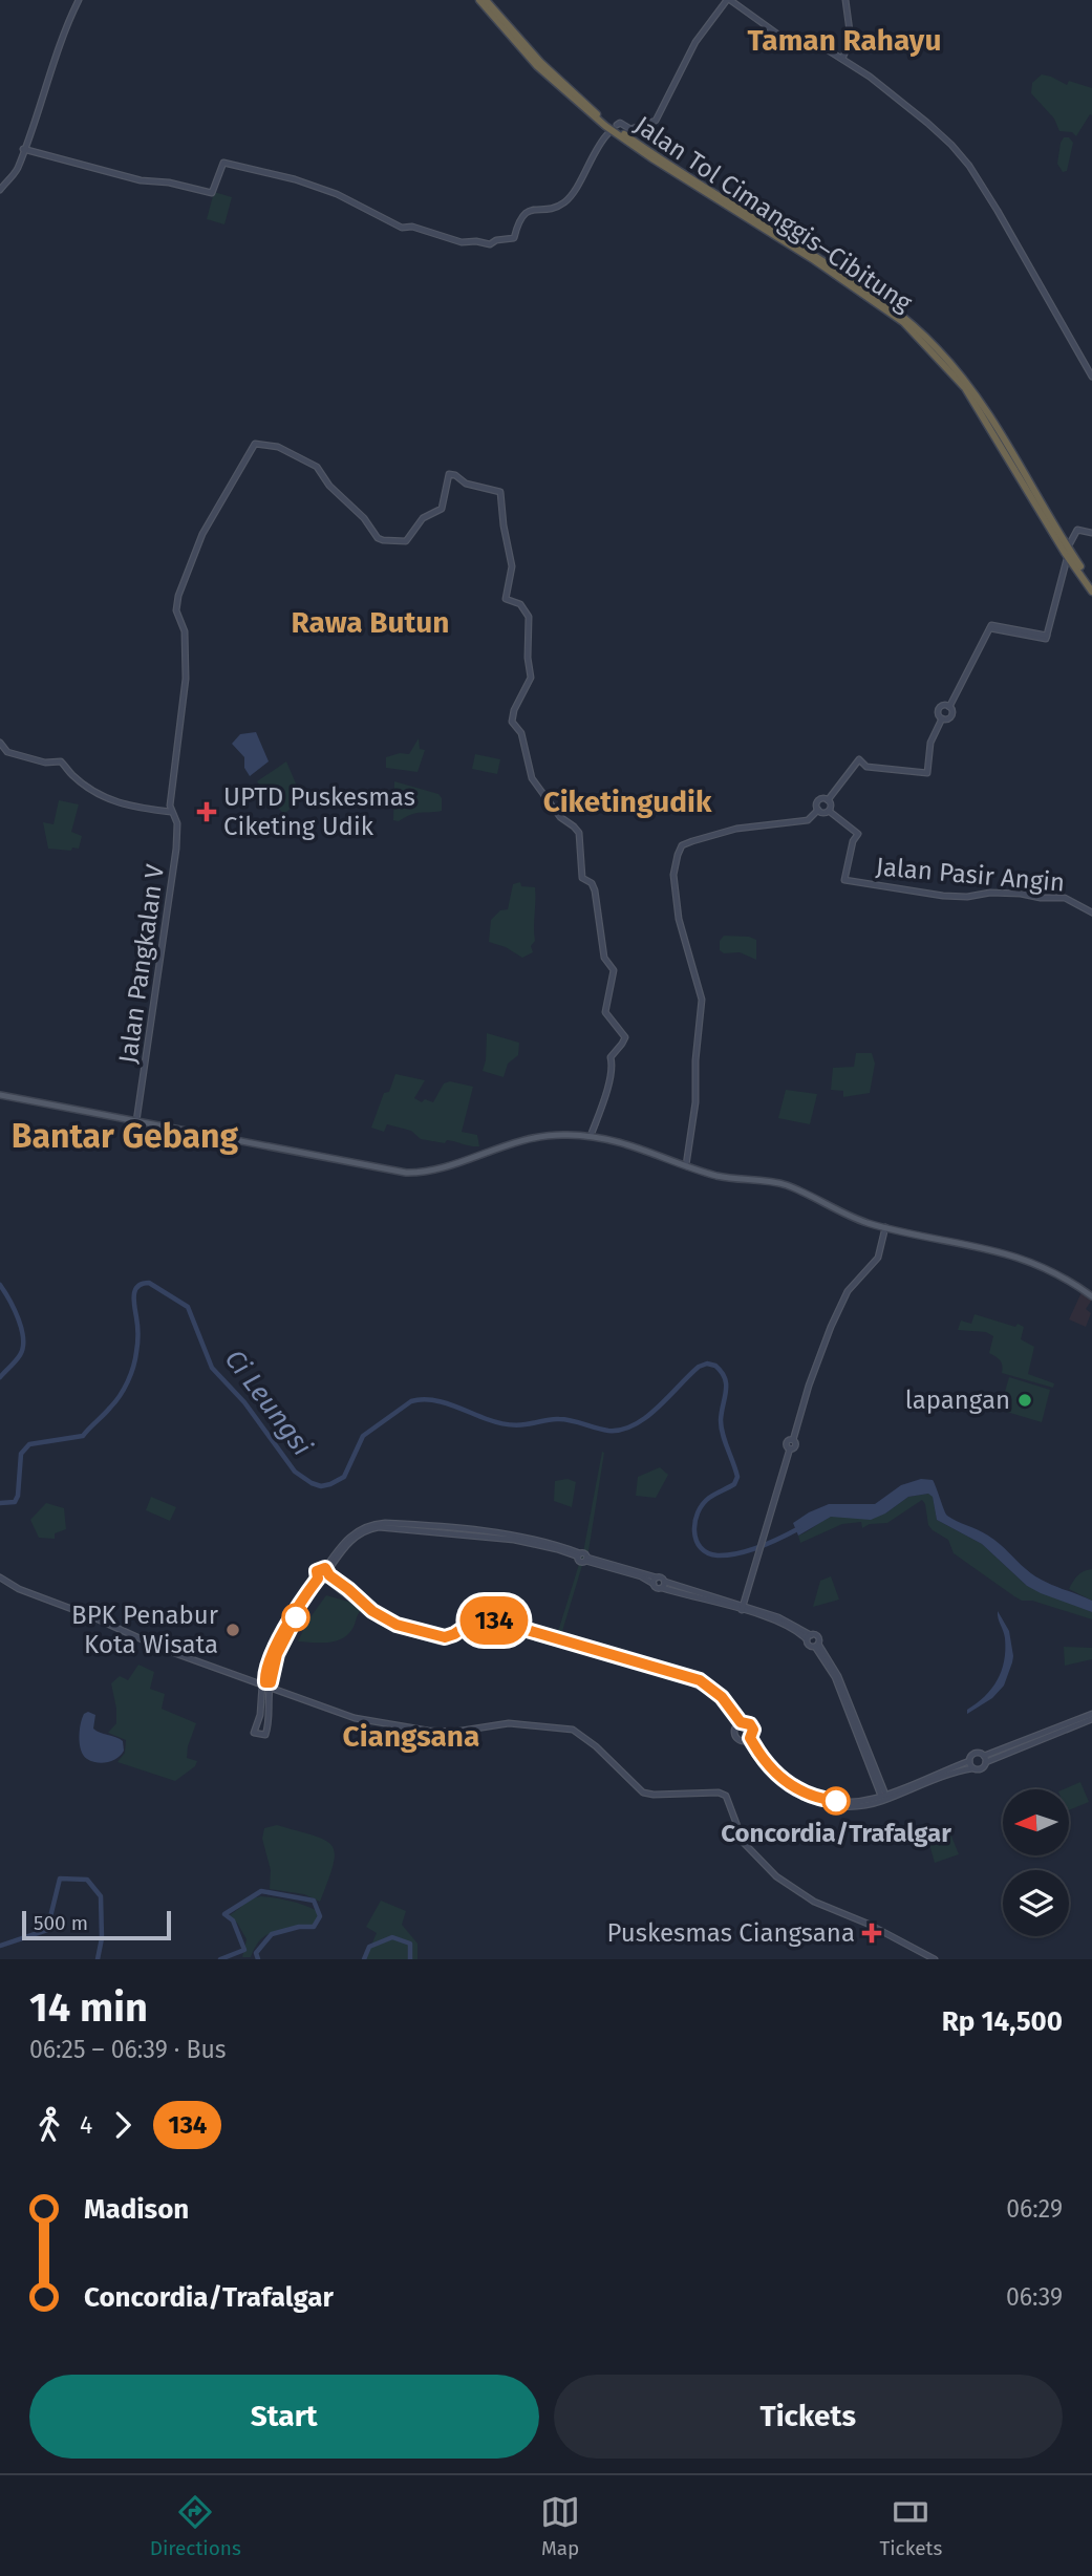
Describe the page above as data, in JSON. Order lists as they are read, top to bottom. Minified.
{"streets":{"highway":["Jalan Tol Cimanggis–Cibitung"],"street":["Jalan Pasir Angin","Jalan Pangkalan V"]},"districts":["Taman Rahayu","Rawa Butun","Ciketingudik","Bantar Gebang","Ciangsana"],"water":["Ci Leungsi"],"places":{"health":["UPTD Puskesmas Ciketing Udik","Puskesmas Ciangsana"],"other":["lapangan","BPK Penabur Kota Wisata","Concordia/Trafalgar"]},"lines":["bus line 134"],"scale_bar":"500 m","north":"left","page":{"on_map":"134","scale":"500 m","heading":["14 min","06:25 – 06:39 · Bus","Rp 14,500"],"legs":["4","134"],"list":[{"name":"Madison","value":"06:29"},{"name":"Concordia/Trafalgar","value":"06:39"}],"buttons":["Start","Tickets"],"tabs":["Directions","Map","Tickets"]}}
